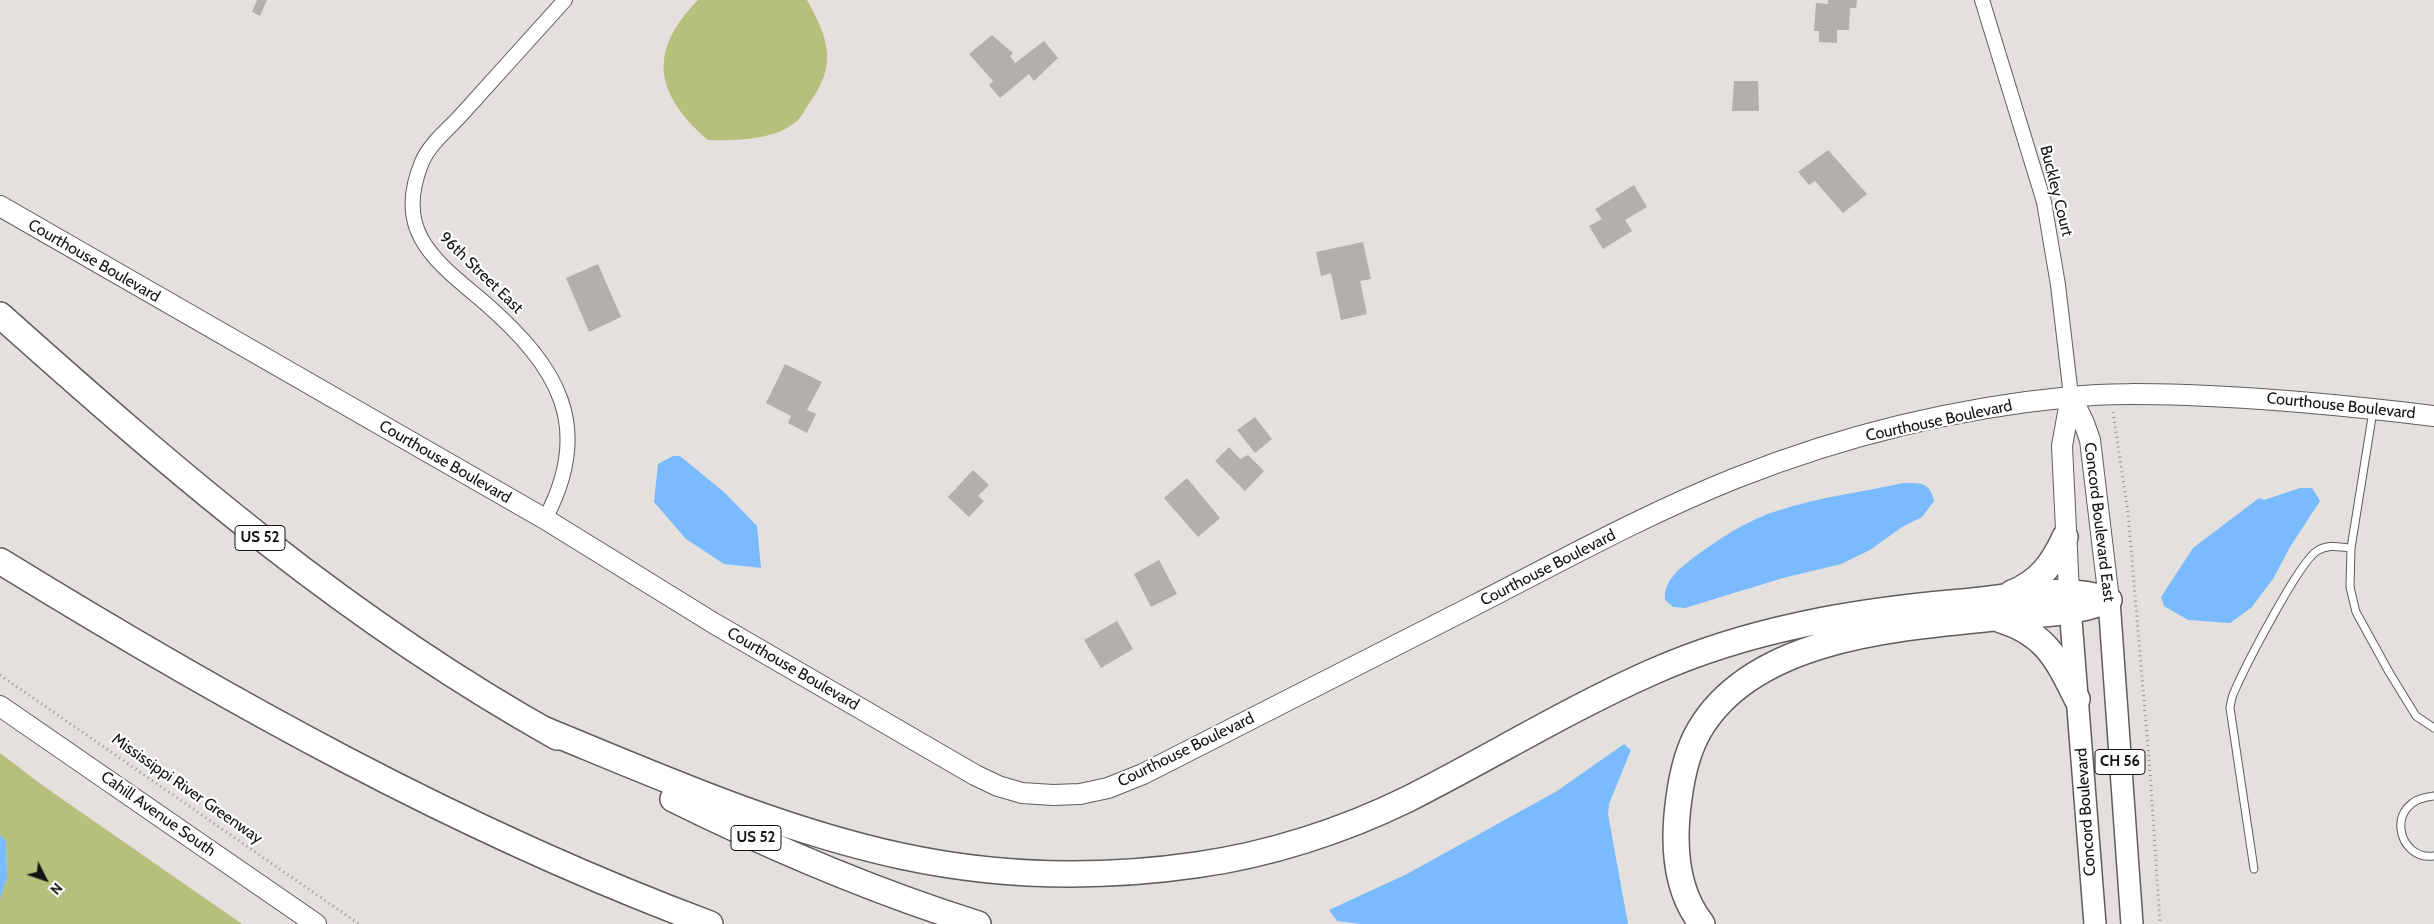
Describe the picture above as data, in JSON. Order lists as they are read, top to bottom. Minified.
{"streets":{"highway":["US 52"],"main road":["Concord Boulevard East","CH 56","Concord Boulevard"],"street":["Buckley Court","Courthouse Boulevard","96th Street East","Cahill Avenue South"],"path":["Mississippi River Greenway"]},"crossings":[["Buckley Court","Courthouse Boulevard"],["Buckley Court","Concord Boulevard East"],["Courthouse Boulevard","96th Street East"],["Courthouse Boulevard","Concord Boulevard East"],["Concord Boulevard East","Concord Boulevard"]],"north":"bottom right"}
